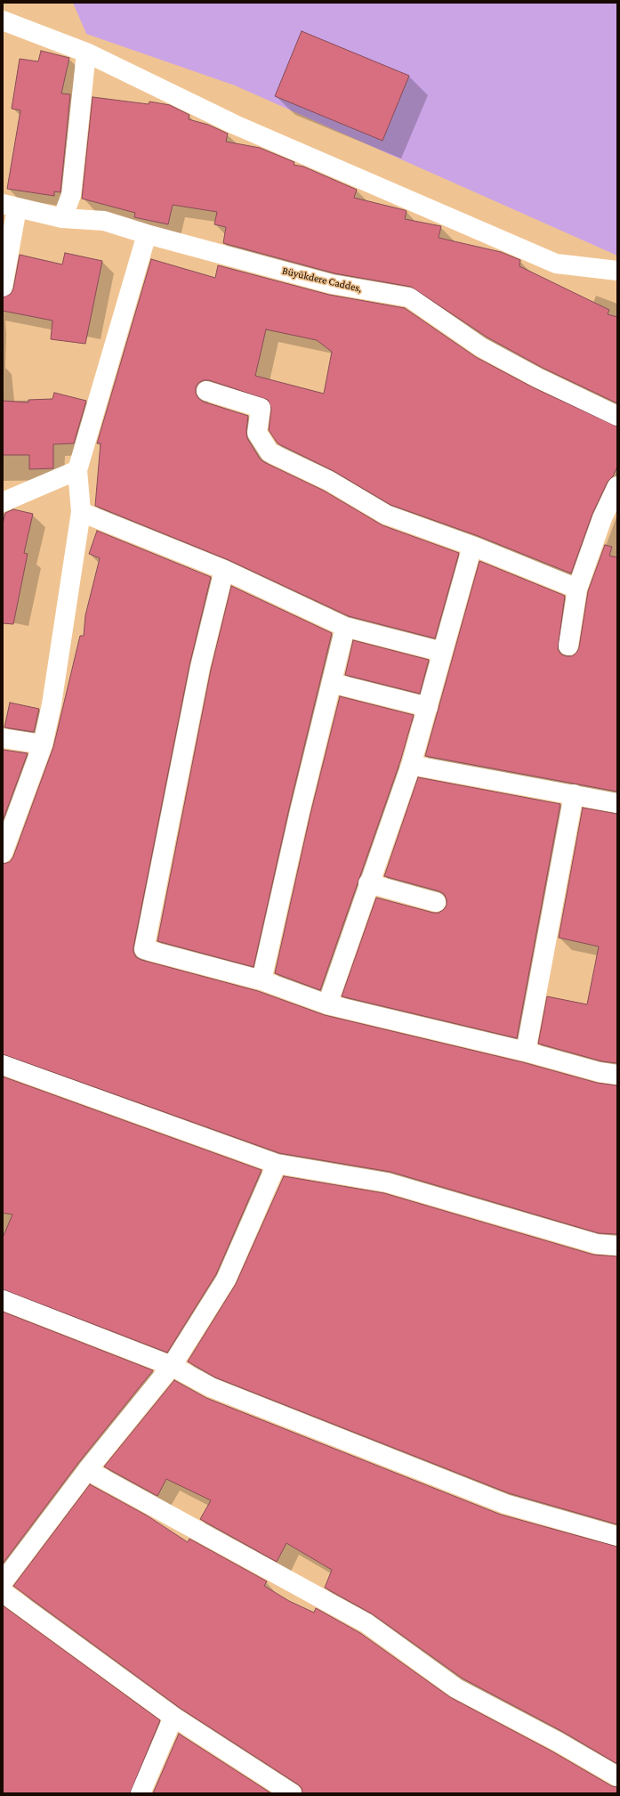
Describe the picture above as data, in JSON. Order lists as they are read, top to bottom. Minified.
{"streets":{"street":["Büyükdere Caddes,"]}}
